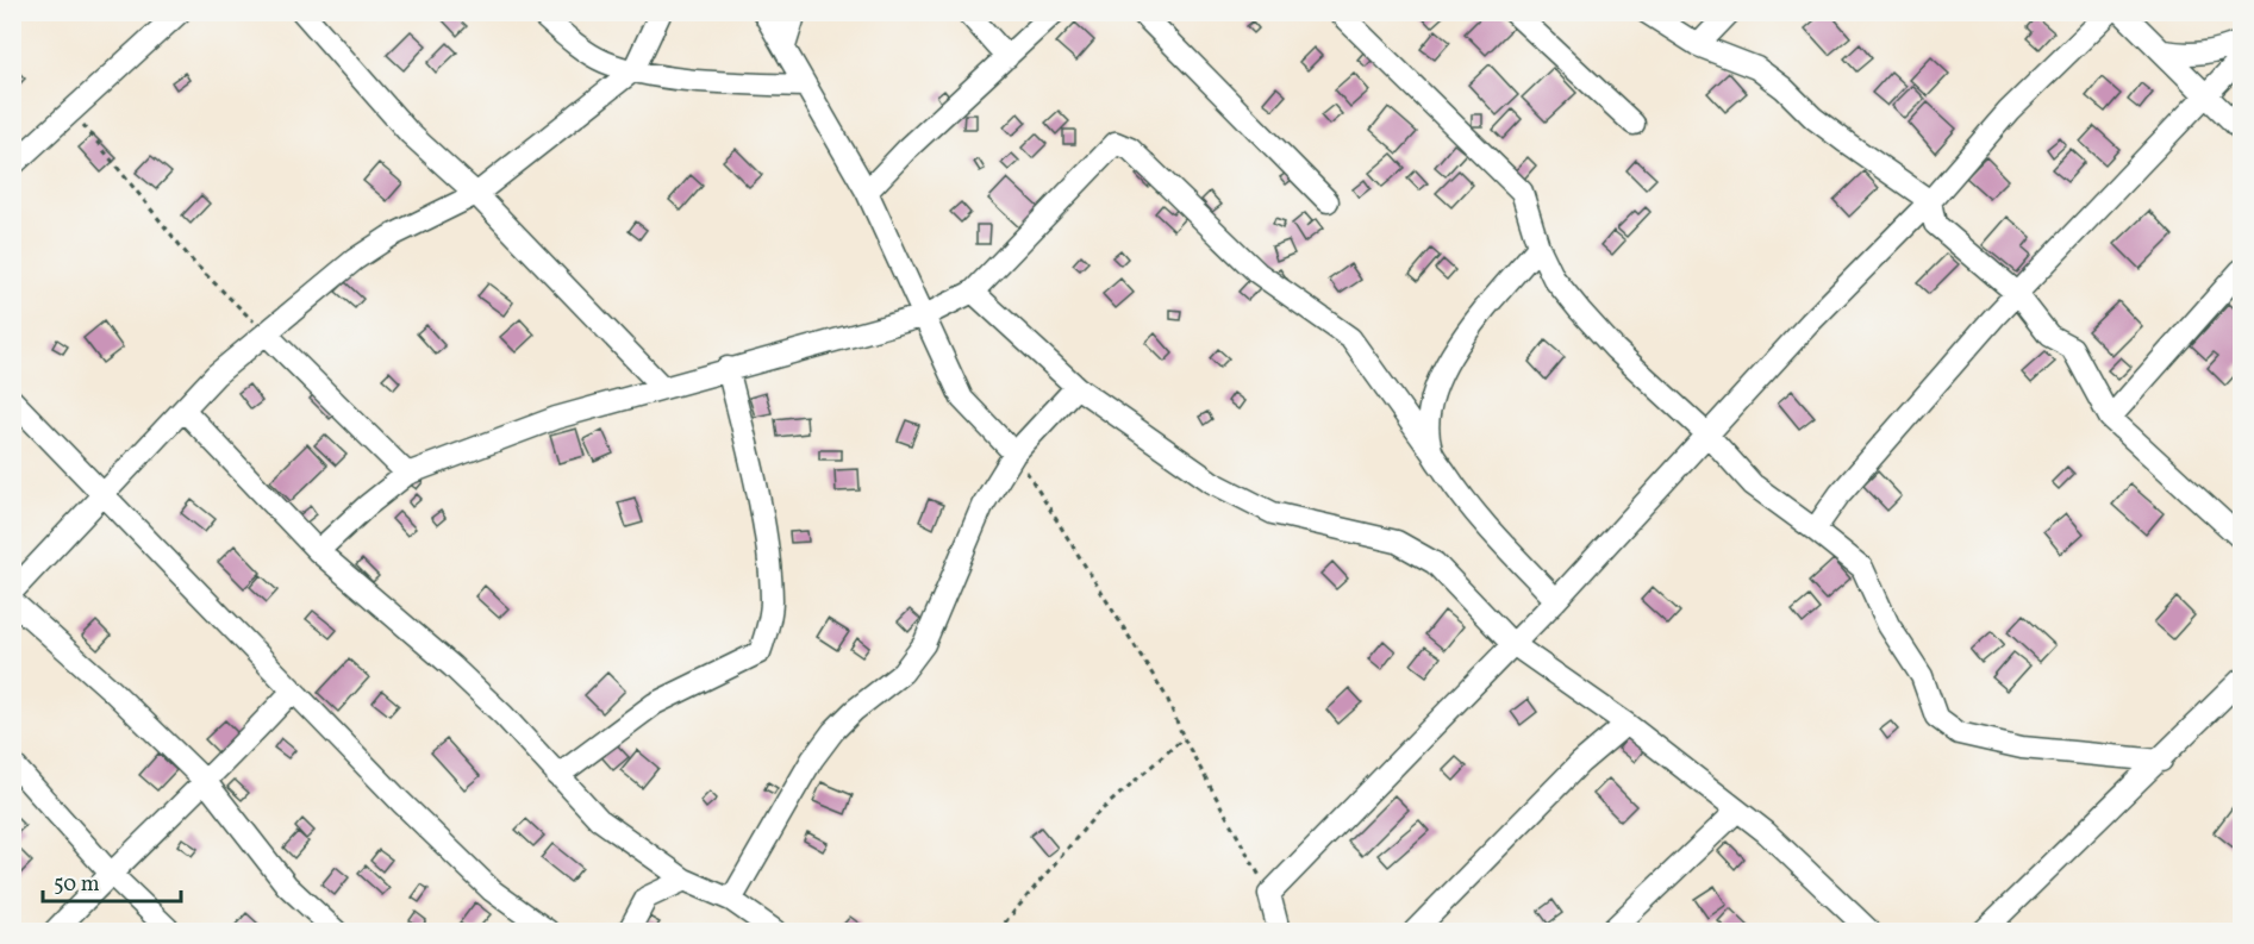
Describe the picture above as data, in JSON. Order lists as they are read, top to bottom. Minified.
{"scale_bar":"50 m"}
